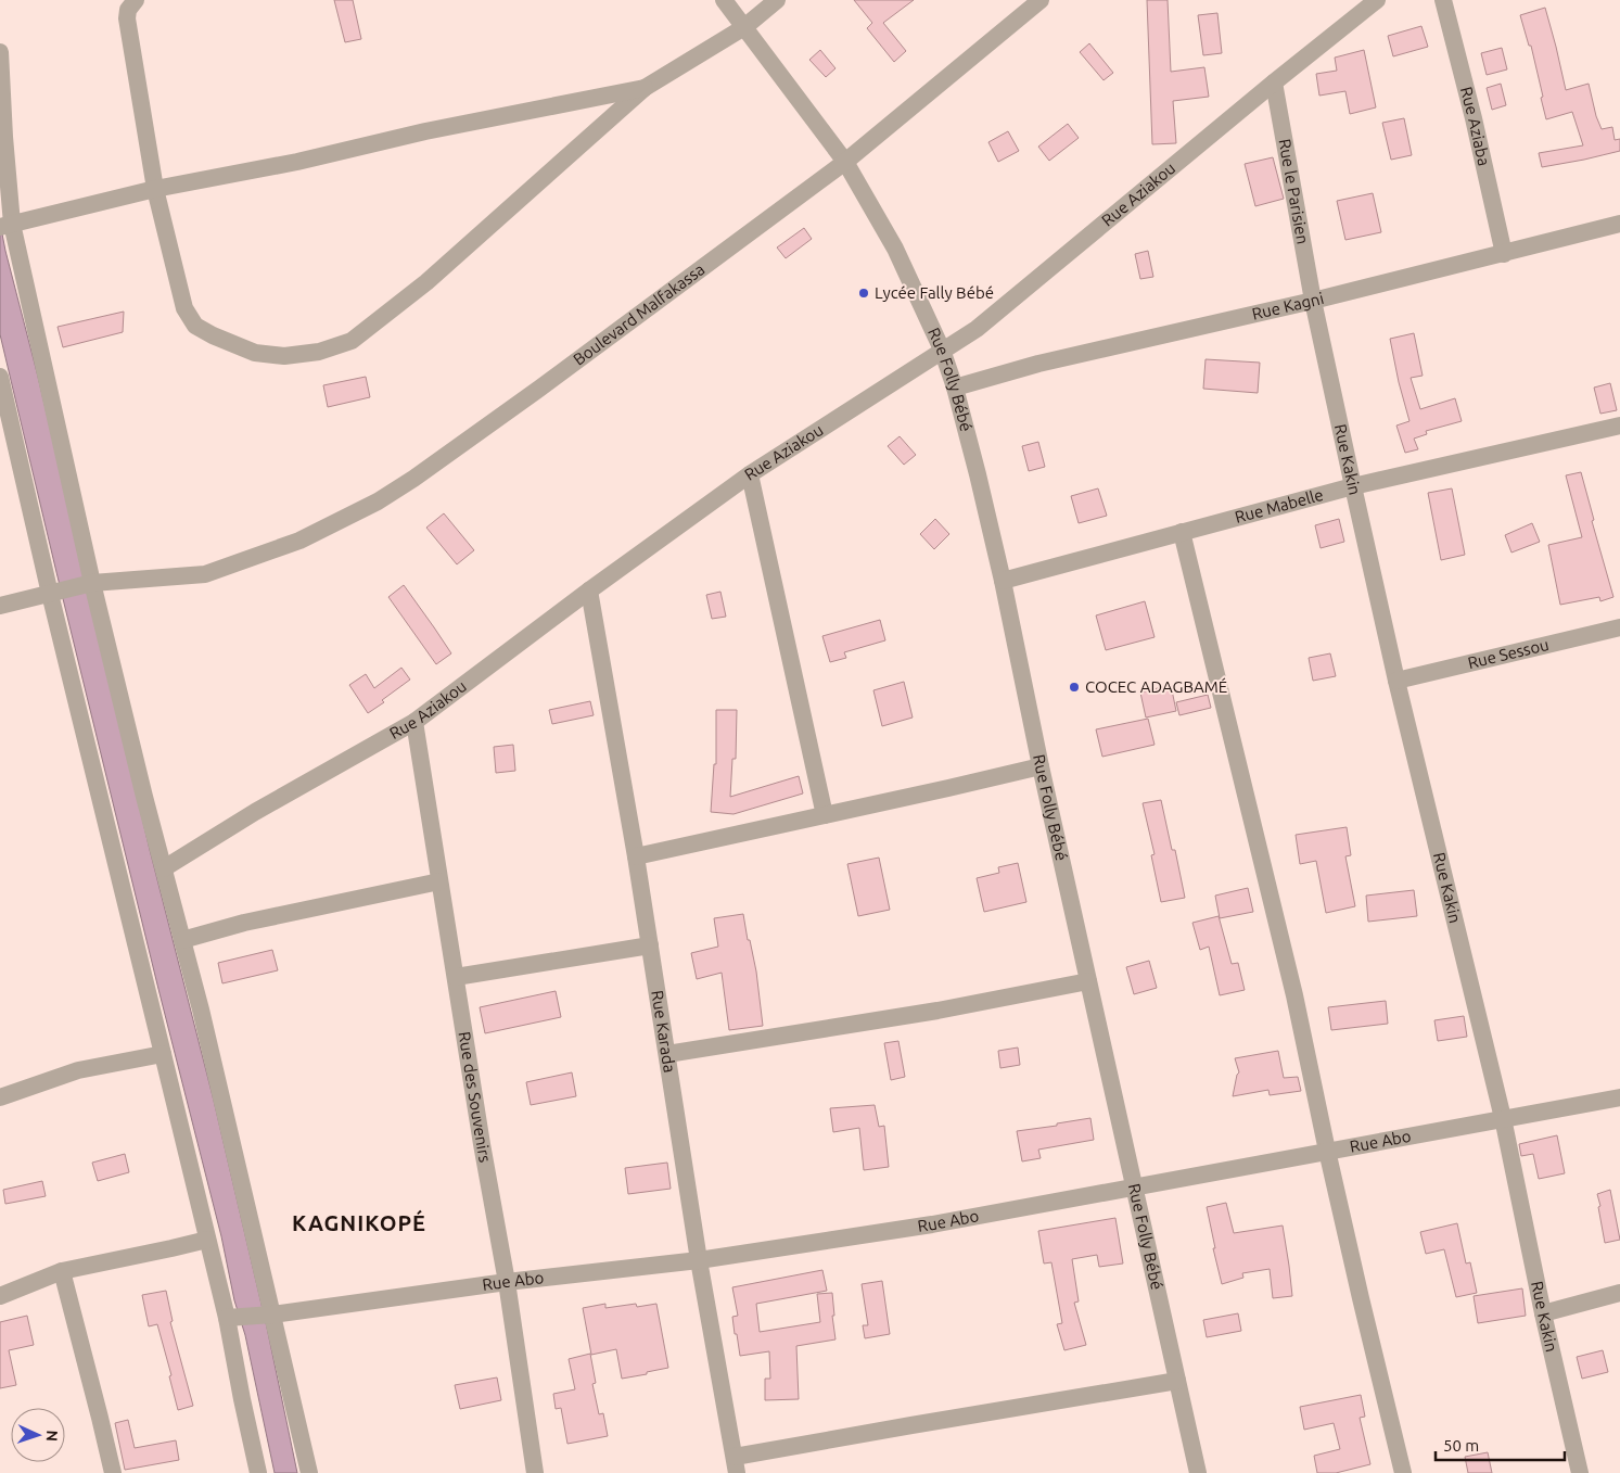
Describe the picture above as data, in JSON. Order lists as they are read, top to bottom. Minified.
{"streets":{"street":["Rue Aziaba","Rue le Parisien","Rue Aziakou","Rue Kagni","Boulevard Malfakassa","Rue Folly Bébé","Rue Kakin","Rue Mabelle","Rue Sessou","Rue Karada","Rue des Souvenirs","Rue Abo"]},"crossings":[["Rue Aziaba","Rue Kagni"],["Rue le Parisien","Rue Aziakou"],["Rue le Parisien","Rue Kagni"],["Rue le Parisien","Rue Kakin"],["Rue Aziakou","Rue Folly Bébé"],["Rue Aziakou","Rue Karada"],["Rue Aziakou","Rue des Souvenirs"],["Rue Kagni","Rue Folly Bébé"],["Rue Kagni","Rue Kakin"],["Boulevard Malfakassa","Rue Folly Bébé"],["Rue Folly Bébé","Rue Mabelle"],["Rue Folly Bébé","Rue Abo"],["Rue Kakin","Rue Mabelle"],["Rue Kakin","Rue Sessou"],["Rue Kakin","Rue Abo"],["Rue Karada","Rue Abo"],["Rue des Souvenirs","Rue Abo"]],"districts":["KAGNIKOPÉ"],"places":["Lycée Fally Bébé","COCEC ADAGBAMÉ"],"scale_bar":"50 m","north":"right"}
